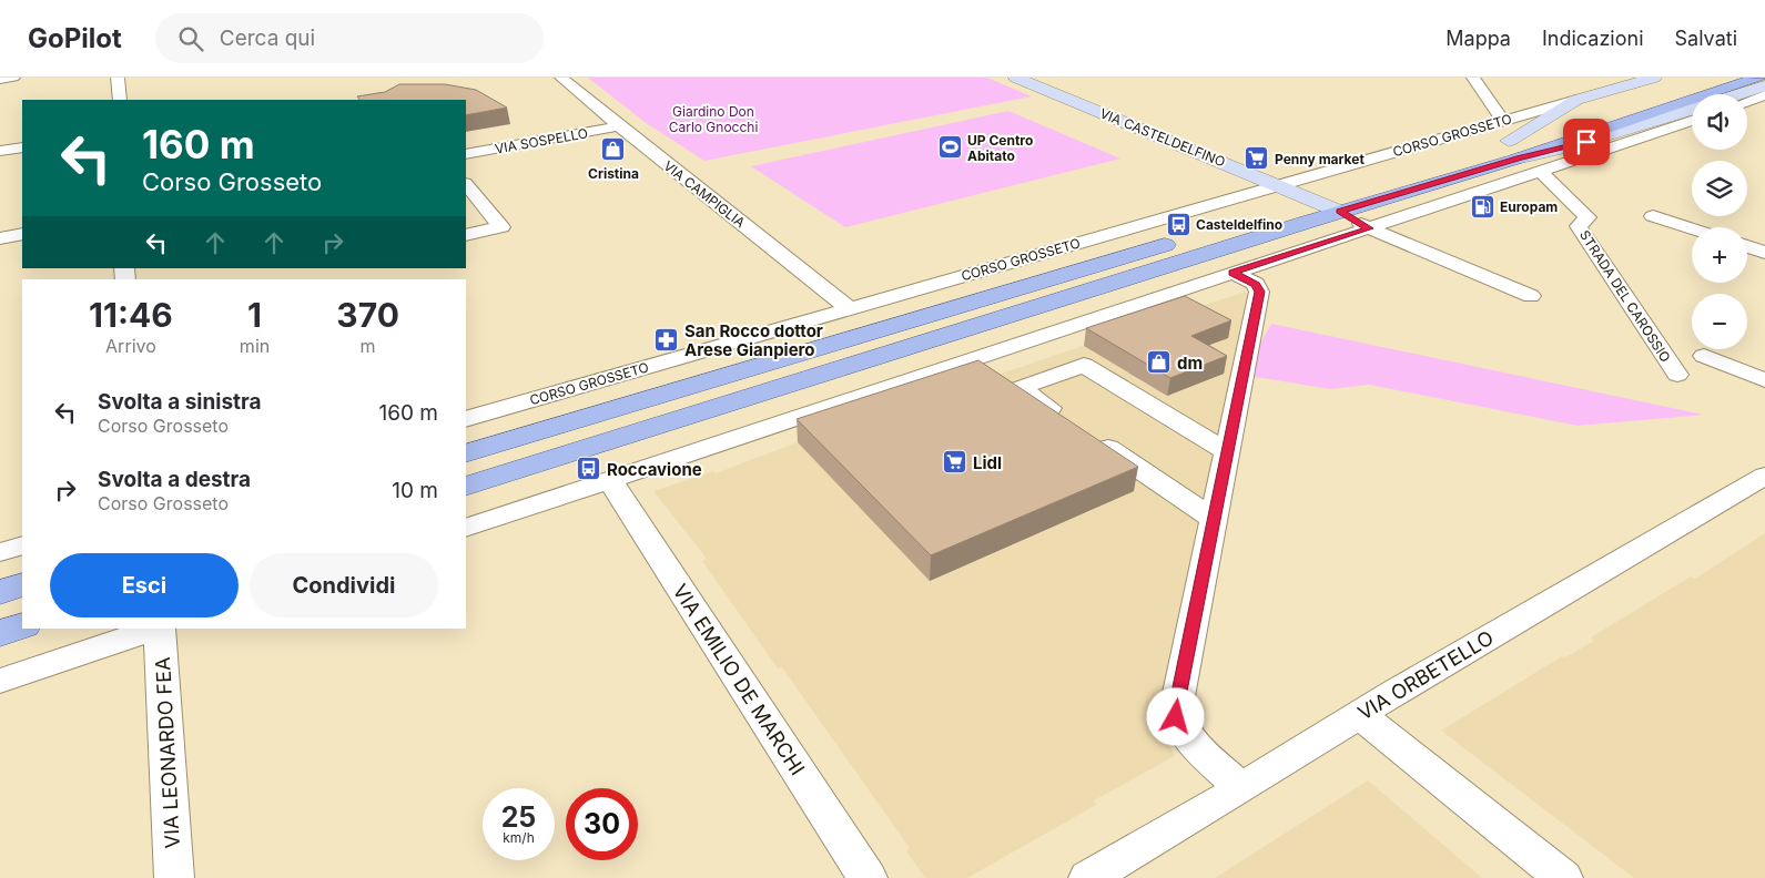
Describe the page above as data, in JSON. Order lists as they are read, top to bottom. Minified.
{"streets":{"main road":["CORSO GROSSETO","VIA CASTELDELFINO"],"street":["VIA SOSPELLO","VIA CAMPIGLIA","STRADA DEL CAROSSIO","VIA ORBETELLO","VIA EMILIO DE MARCHI","VIA LEONARDO FEA"]},"crossings":[["CORSO GROSSETO","VIA CASTELDELFINO"],["CORSO GROSSETO","VIA CAMPIGLIA"],["VIA SOSPELLO","VIA CAMPIGLIA"]],"parks":["Giardino Don Carlo Gnocchi"],"places":{"sports":["UP Centro Abitato"],"shop":["Cristina","dm"],"supermarket":["Penny market","Lidl"],"fuel station":["Europam"],"bus stop":["Casteldelfino","Roccavione"],"pharmacy":["San Rocco dottor Arese Gianpiero"]},"page":{"header":"GoPilot","search":"Cerca qui","nav":["Mappa","Indicazioni","Salvati"],"map_buttons":["+","−"],"turn":["160 m","Corso Grosseto"],"eta":["11:46","Arrivo","1","min","370","m"],"list":[{"name":"Svolta a sinistra","note":"Corso Grosseto","value":"160 m"},{"name":"Svolta a destra","note":"Corso Grosseto","value":"10 m"}],"buttons":["Esci","Condividi"],"speed":"25 km/h","limit":"30"}}
